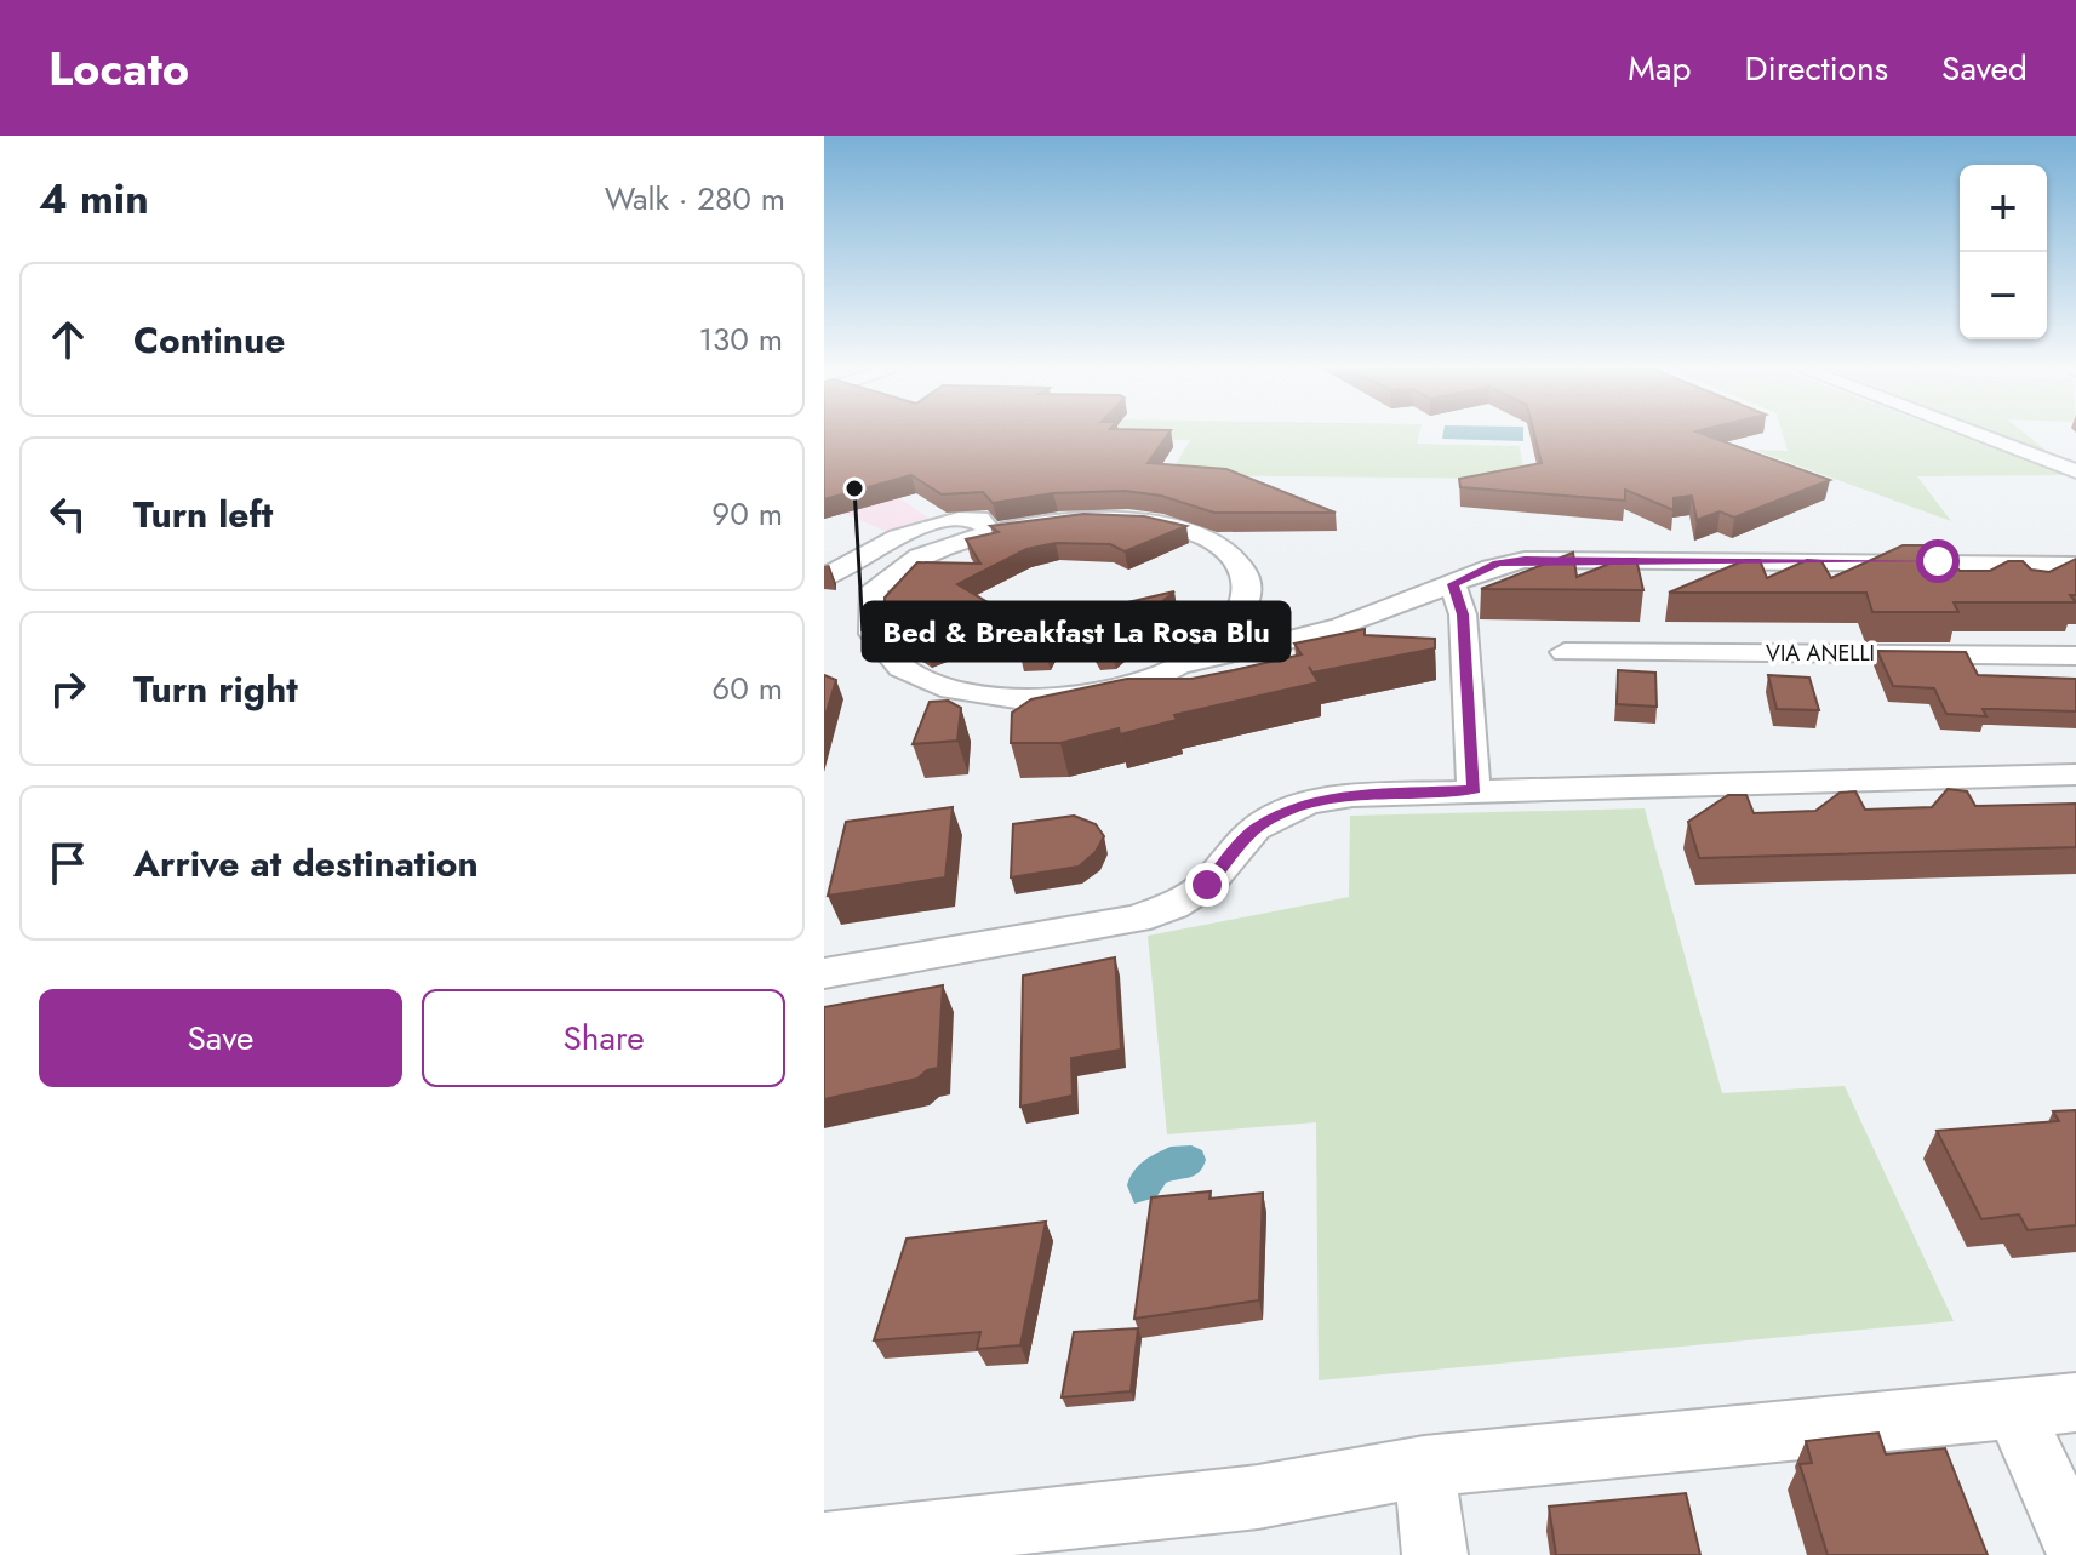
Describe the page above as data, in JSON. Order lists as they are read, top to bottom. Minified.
{"streets":{"street":["VIA ANELLI"]},"places":["Bed & Breakfast La Rosa Blu"],"page":{"header":"Locato","nav":["Map","Directions","Saved"],"heading":["4 min","Walk · 280 m"],"map_buttons":["+","−"],"list":[["Continue","130 m"],["Turn left","90 m"],["Turn right","60 m"],"Arrive at destination"],"buttons":["Save","Share"]}}
